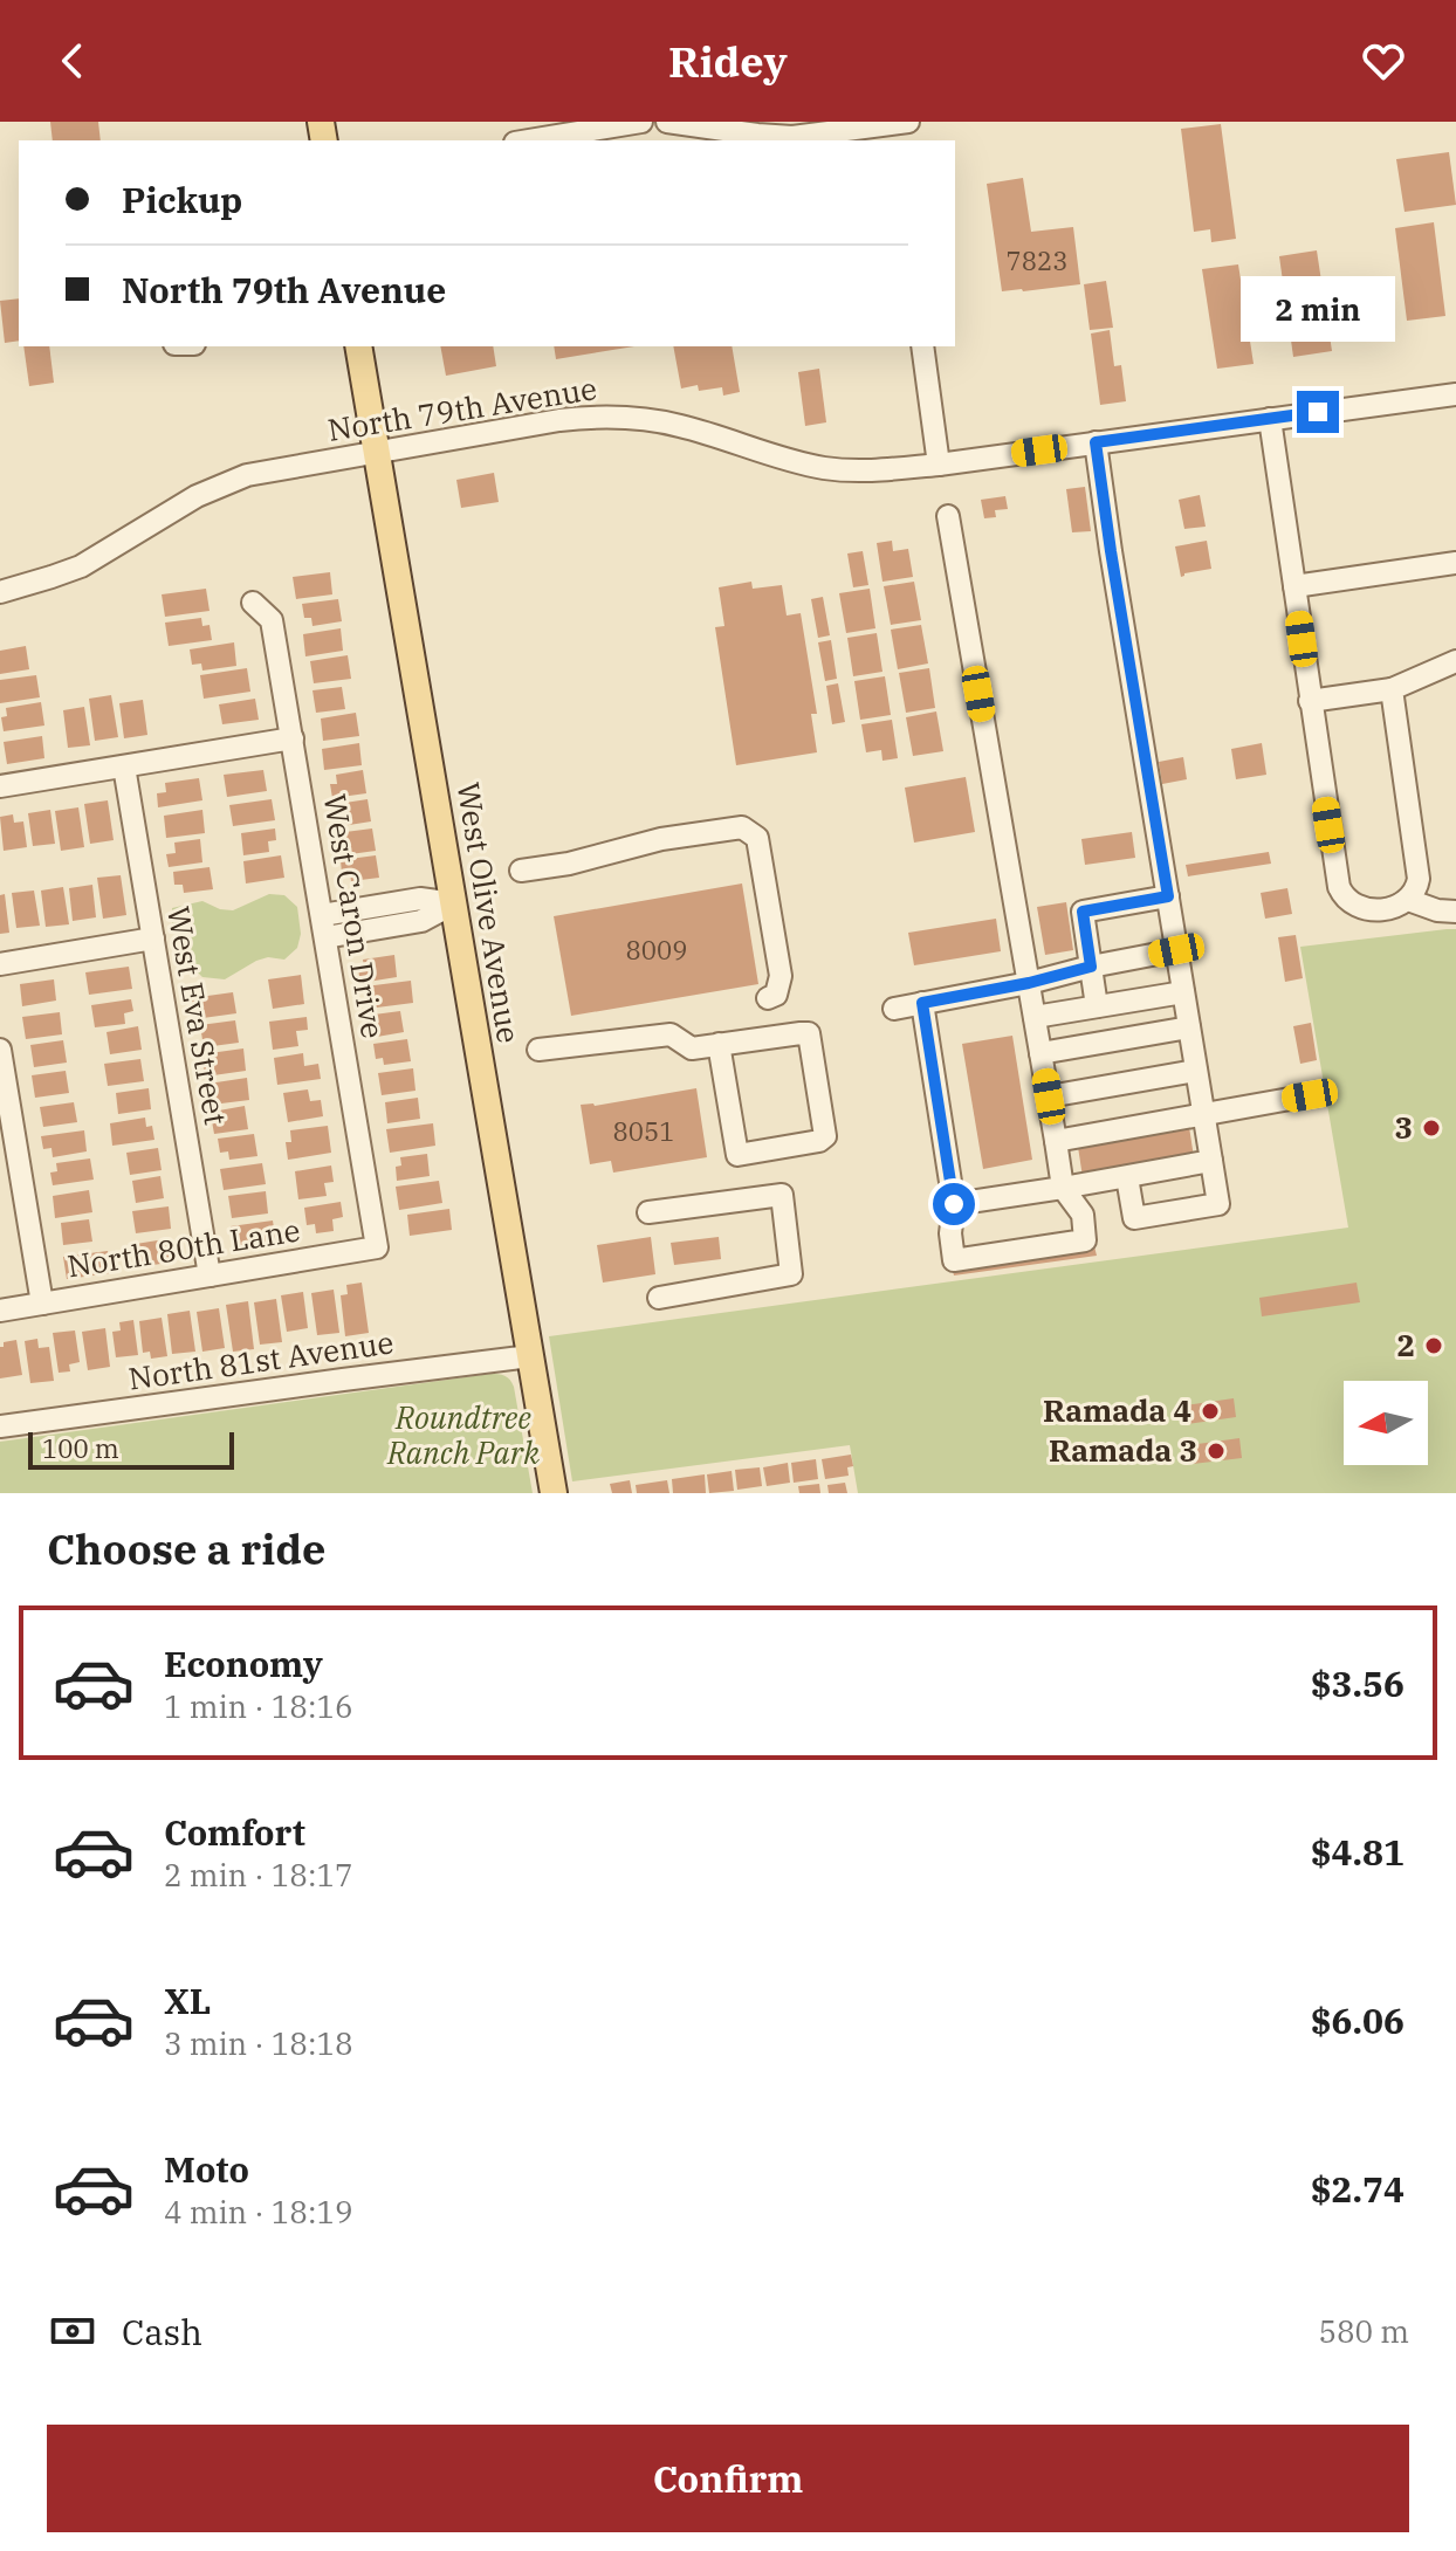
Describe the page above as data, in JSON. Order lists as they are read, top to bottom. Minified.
{"streets":{"main road":["West Olive Avenue"],"street":["North 79th Avenue","West Caron Drive","West Eva Street","North 80th Lane","North 81st Avenue"]},"crossings":[["North 79th Avenue","West Olive Avenue"],["West Olive Avenue","North 81st Avenue"],["West Caron Drive","North 80th Lane"],["West Eva Street","North 80th Lane"]],"parks":["Roundtree Ranch Park"],"places":["3","2","Ramada 4","Ramada 3"],"house_numbers":["7823","8009","8051"],"scale_bar":"100 m","north":"left","page":{"header":"Ridey","banner":["Pickup","North 79th Avenue"],"bubble":"2 min","scale":"100 m","heading":"Choose a ride","list":[{"name":"Economy","note":"1 min · 18:16","value":"$3.56"},{"name":"Comfort","note":"2 min · 18:17","value":"$4.81"},{"name":"XL","note":"3 min · 18:18","value":"$6.06"},{"name":"Moto","note":"4 min · 18:19","value":"$2.74"}],"pay":["Cash","580 m"],"buttons":"Confirm"}}
